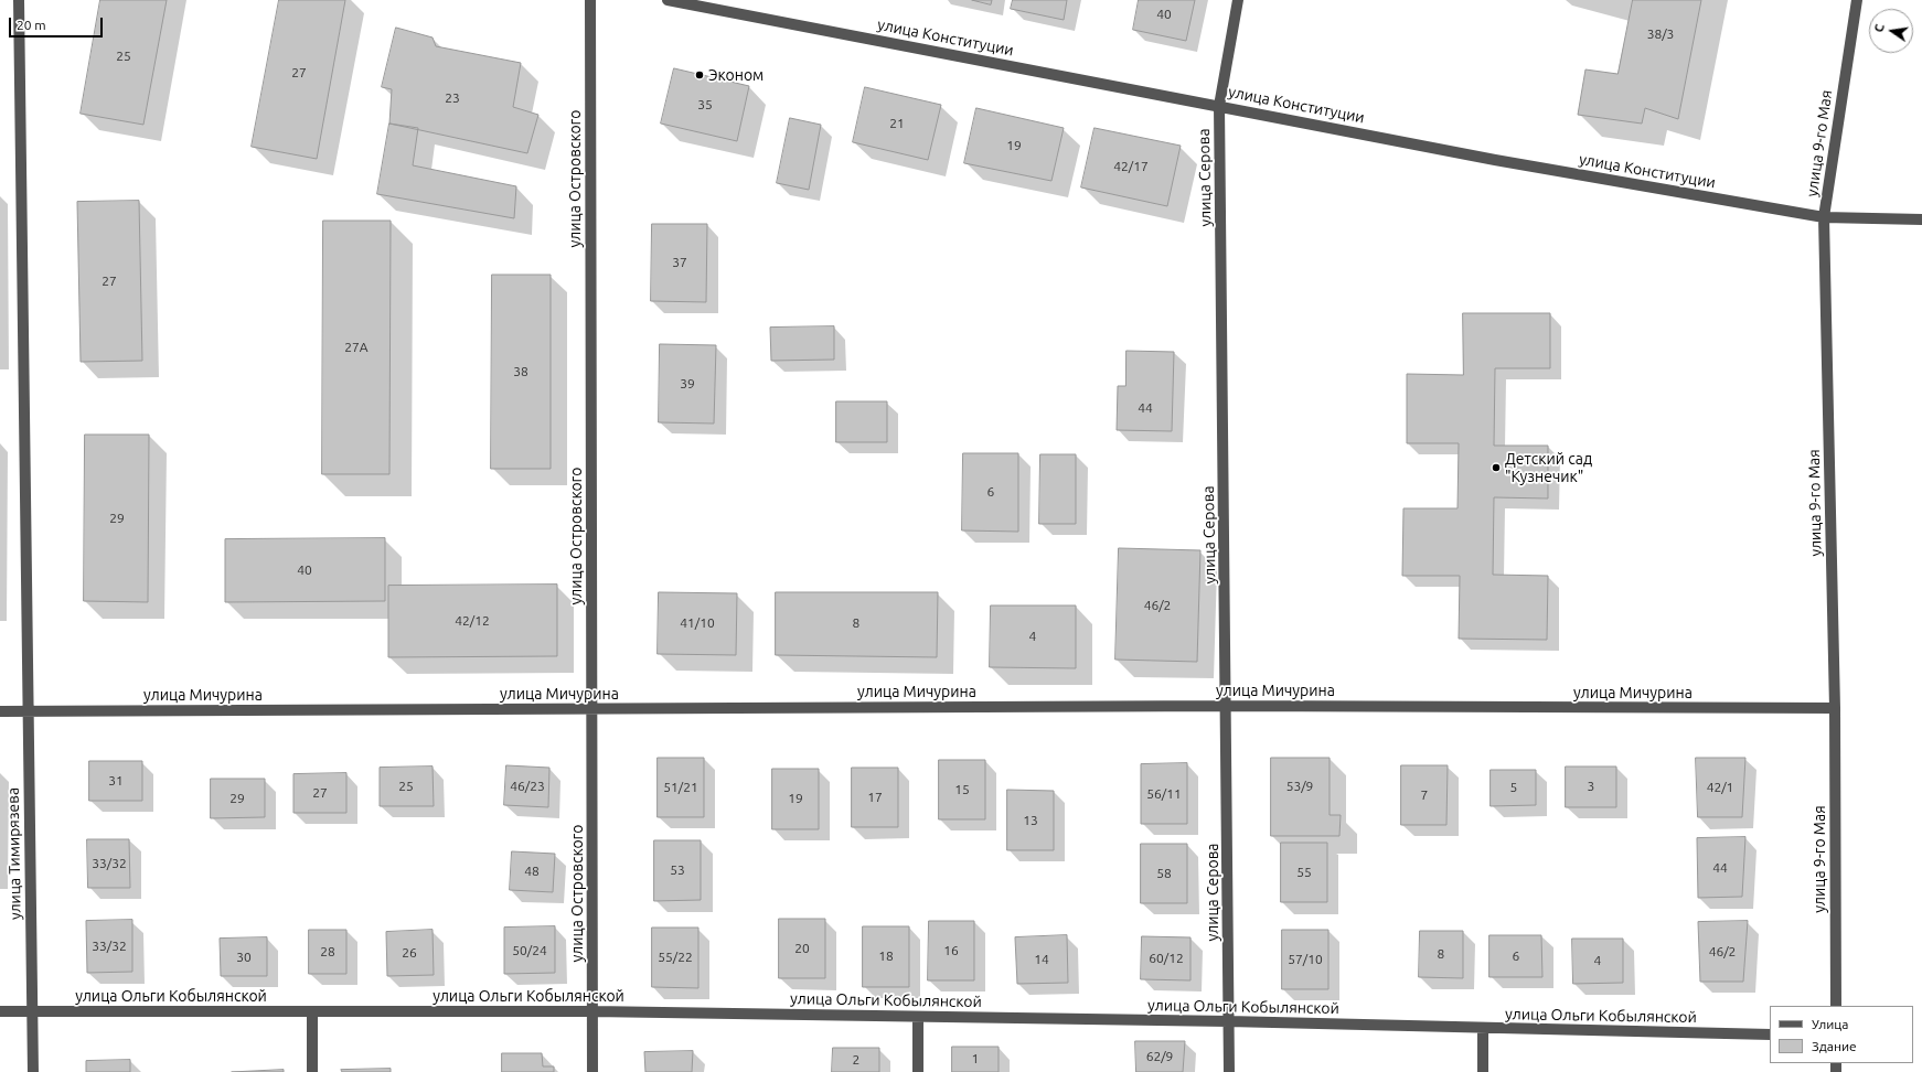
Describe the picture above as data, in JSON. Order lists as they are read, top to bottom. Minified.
{"streets":{"street":["улица Конституции","улица 9-го Мая","улица Серова","улица Островского","улица Мичурина","улица Тимирязева","улица Ольги Кобылянской"]},"crossings":[["улица Конституции","улица 9-го Мая"],["улица Конституции","улица Серова"],["улица 9-го Мая","улица Мичурина"],["улица Серова","улица Мичурина"],["улица Серова","улица Ольги Кобылянской"],["улица Островского","улица Мичурина"],["улица Островского","улица Ольги Кобылянской"],["улица Мичурина","улица Тимирязева"],["улица Тимирязева","улица Ольги Кобылянской"]],"places":["Эконом","Детский сад \"Кузнечик\""],"house_numbers":["40","38/3","25","27","23","35","21","19","42/17","37","27","27А","38","39","44","6","29","40","46/2","42/12","41/10","8","4","31","25","46/23","53/9","3","51/21","5","42/1","15","27","56/11","7","17","29","19","13","33/32","44","53","48","55","58","33/32","20","50/24","16","28","46/2","26","8","18","6","30","55/22","60/12","14","57/10","4","62/9","1","2"],"legend":["Улица","Здание"],"scale_bar":"20 m","north":"left"}
